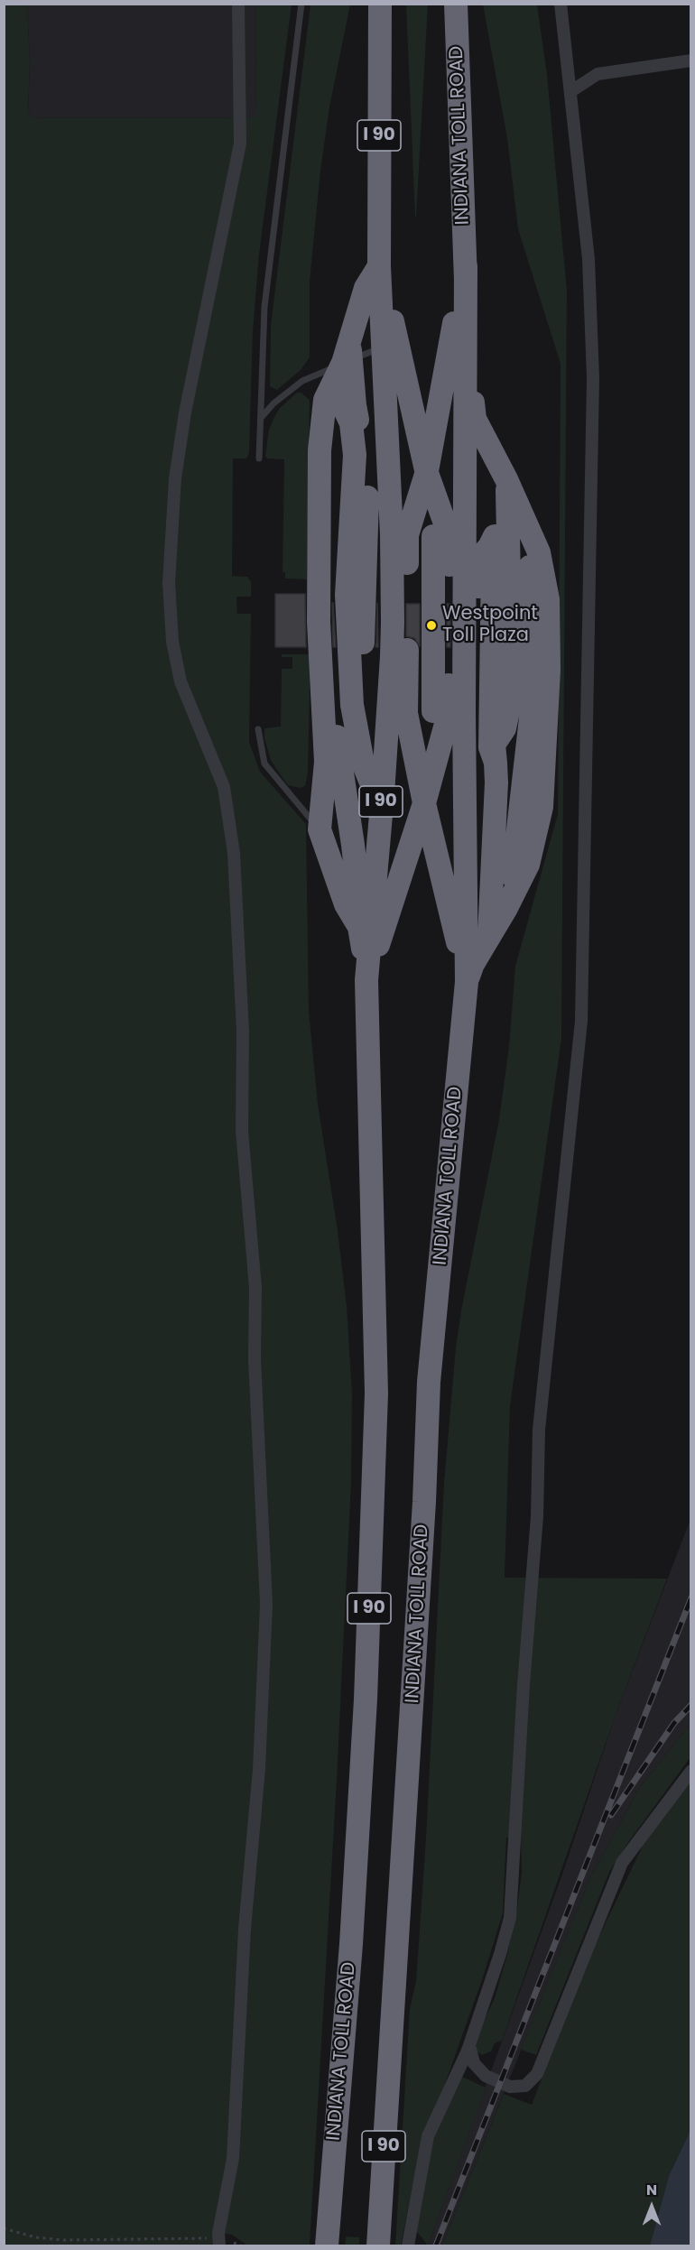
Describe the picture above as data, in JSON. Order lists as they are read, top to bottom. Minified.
{"streets":{"highway":["I 90","INDIANA TOLL ROAD"]},"crossings":[["I 90","INDIANA TOLL ROAD"]],"places":["Westpoint Toll Plaza"],"north":"top"}
